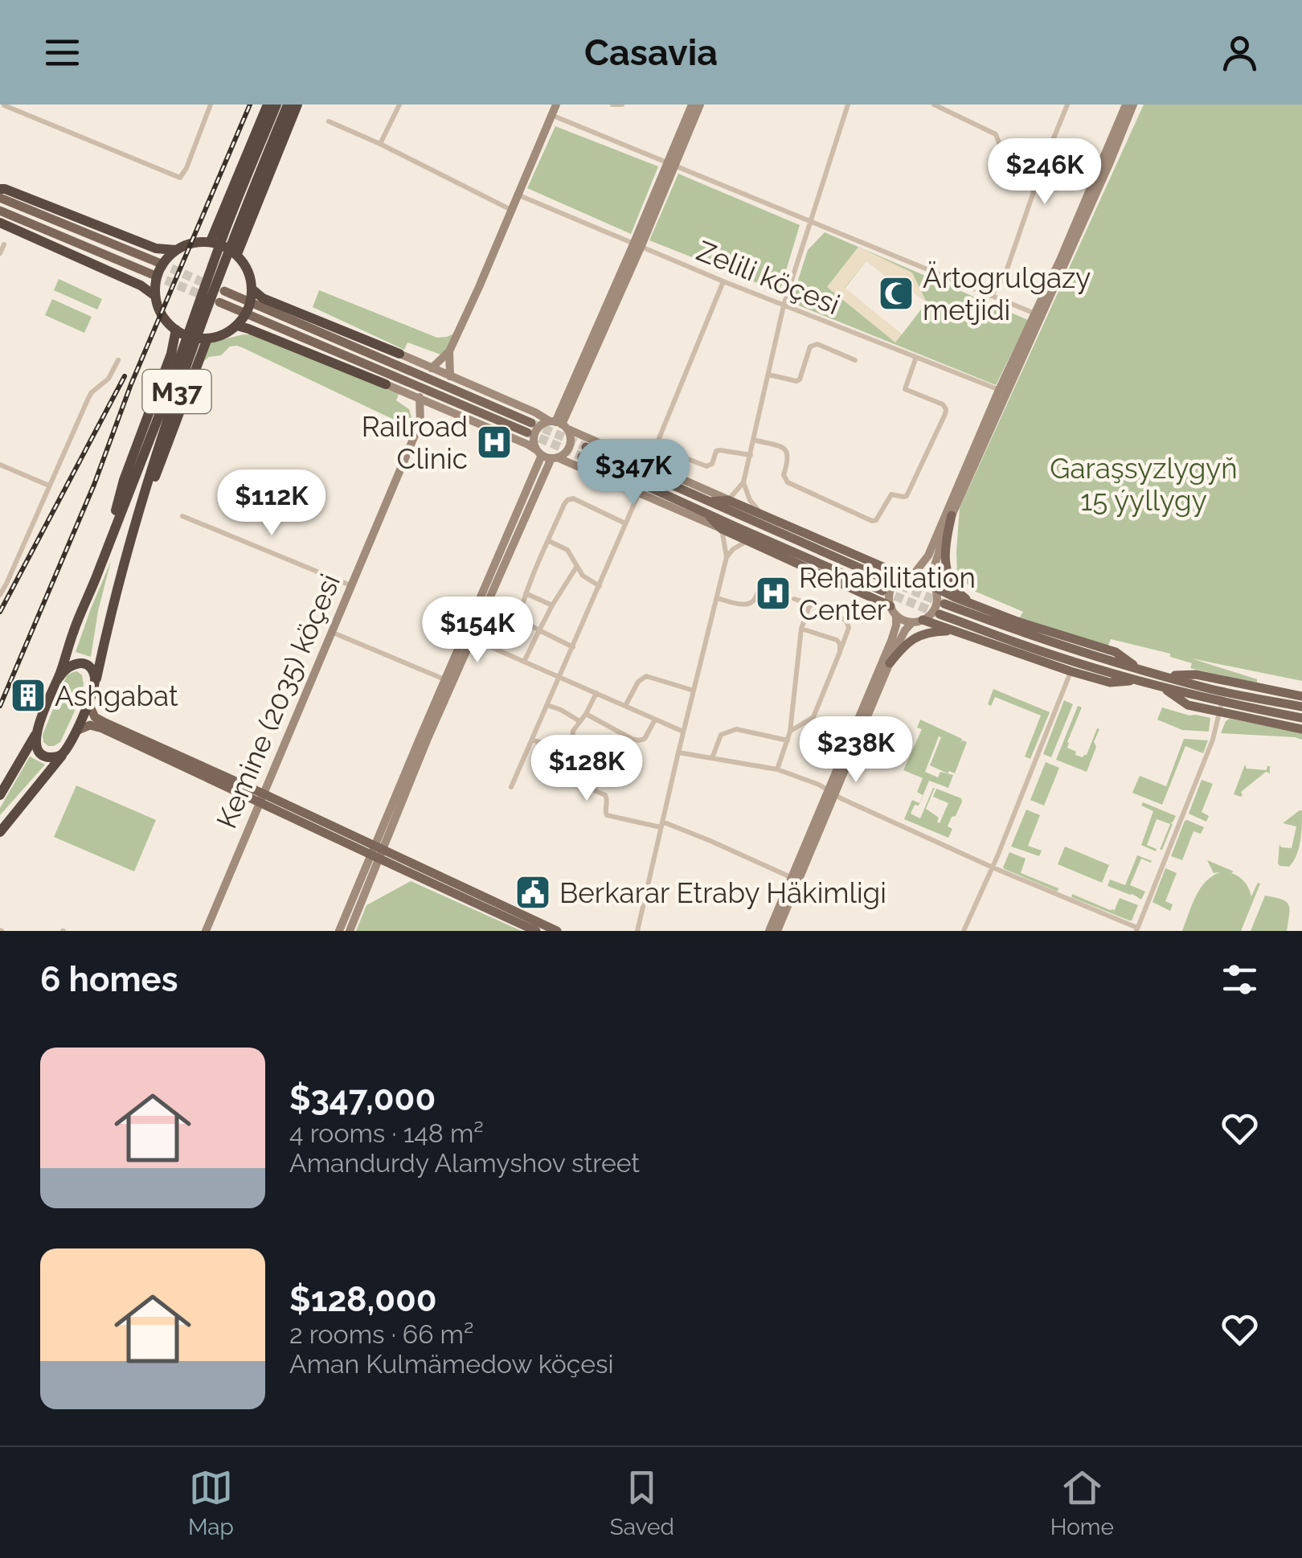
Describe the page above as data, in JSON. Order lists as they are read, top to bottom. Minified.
{"streets":{"highway":["M37"],"street":["Zelili köçesi","Kemine (2035) köçesi"]},"parks":["Garaşsyzlygyň 15 ýyllygy"],"places":{"mosque":["Ärtogrulgazy metjidi"],"hospital":["Railroad Clinic","Rehabilitation Center"],"building":["Ashgabat"],"public building":["Berkarar Etraby Häkimligi"]},"page":{"header":"Casavia","price":["$246K","$347K","$112K","$154K","$238K","$128K"],"heading":"6 homes","list":[{"name":"$347,000","note":"4 rooms · 148 m² · Amandurdy Alamyshov street"},{"name":"$128,000","note":"2 rooms · 66 m² · Aman Kulmämedow köçesi"}],"tabs":["Map","Saved","Home"]}}
